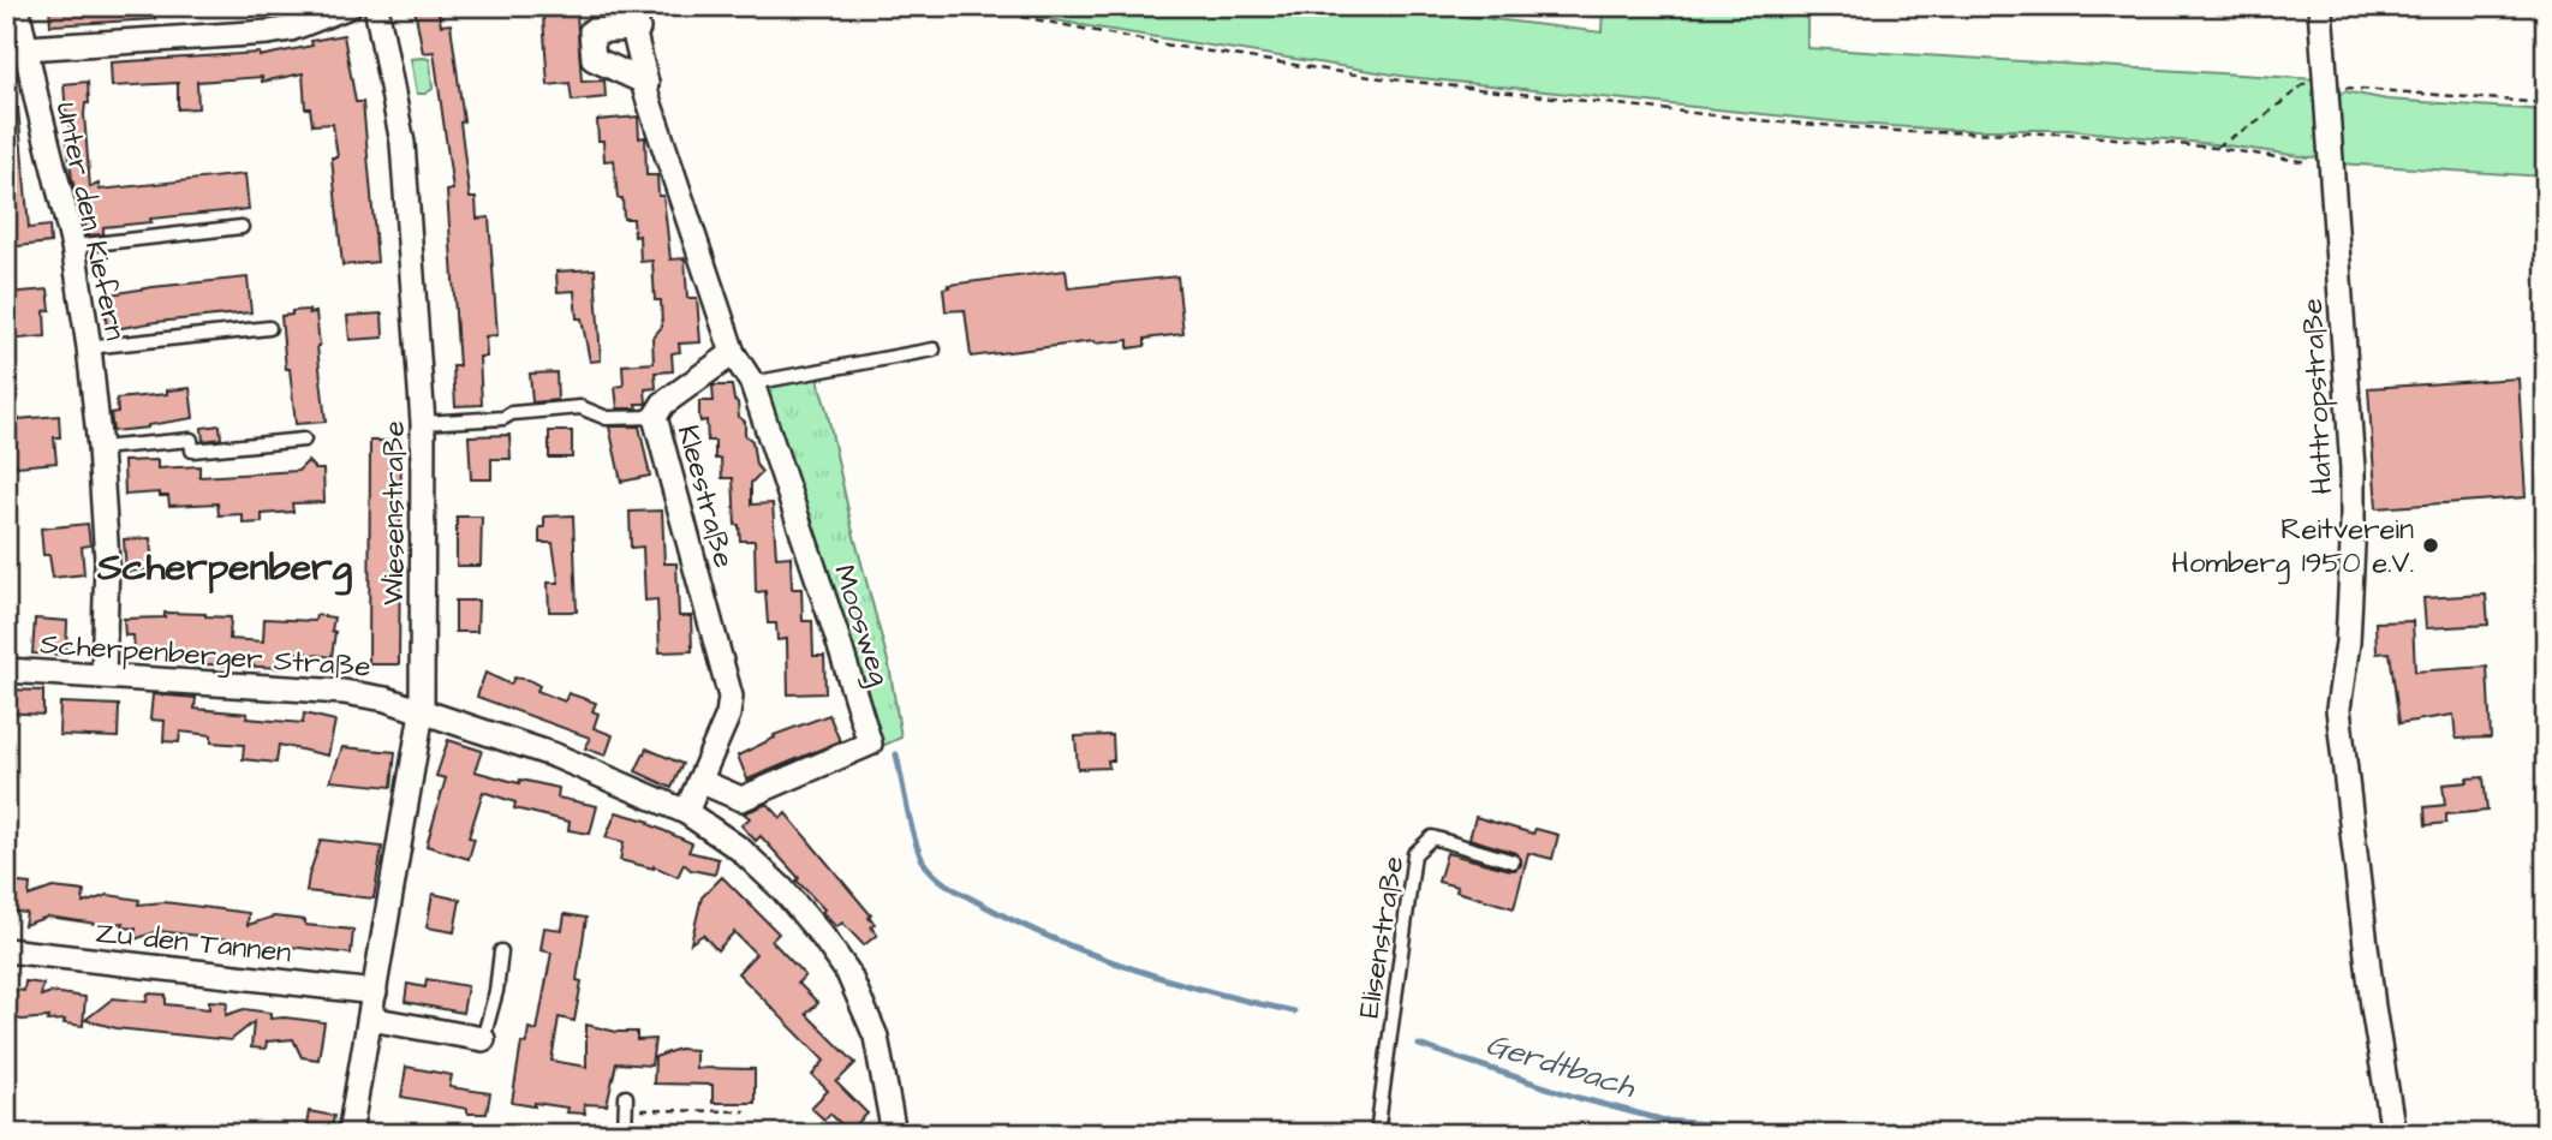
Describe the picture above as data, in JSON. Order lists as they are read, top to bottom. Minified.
{"streets":{"street":["Unter den Kiefern","Hattropstraße","Kleestraße","Wiesenstraße","Moosweg","Scherpenberger Straße","Zu den Tannen"],"lane":["Elisenstraße"]},"crossings":[["Unter den Kiefern","Scherpenberger Straße"],["Kleestraße","Moosweg"],["Kleestraße","Scherpenberger Straße"],["Wiesenstraße","Scherpenberger Straße"],["Wiesenstraße","Zu den Tannen"]],"districts":["Scherpenberg"],"water":["Gerdtbach"],"places":["Reitverein Homberg 1950 e.V."]}
